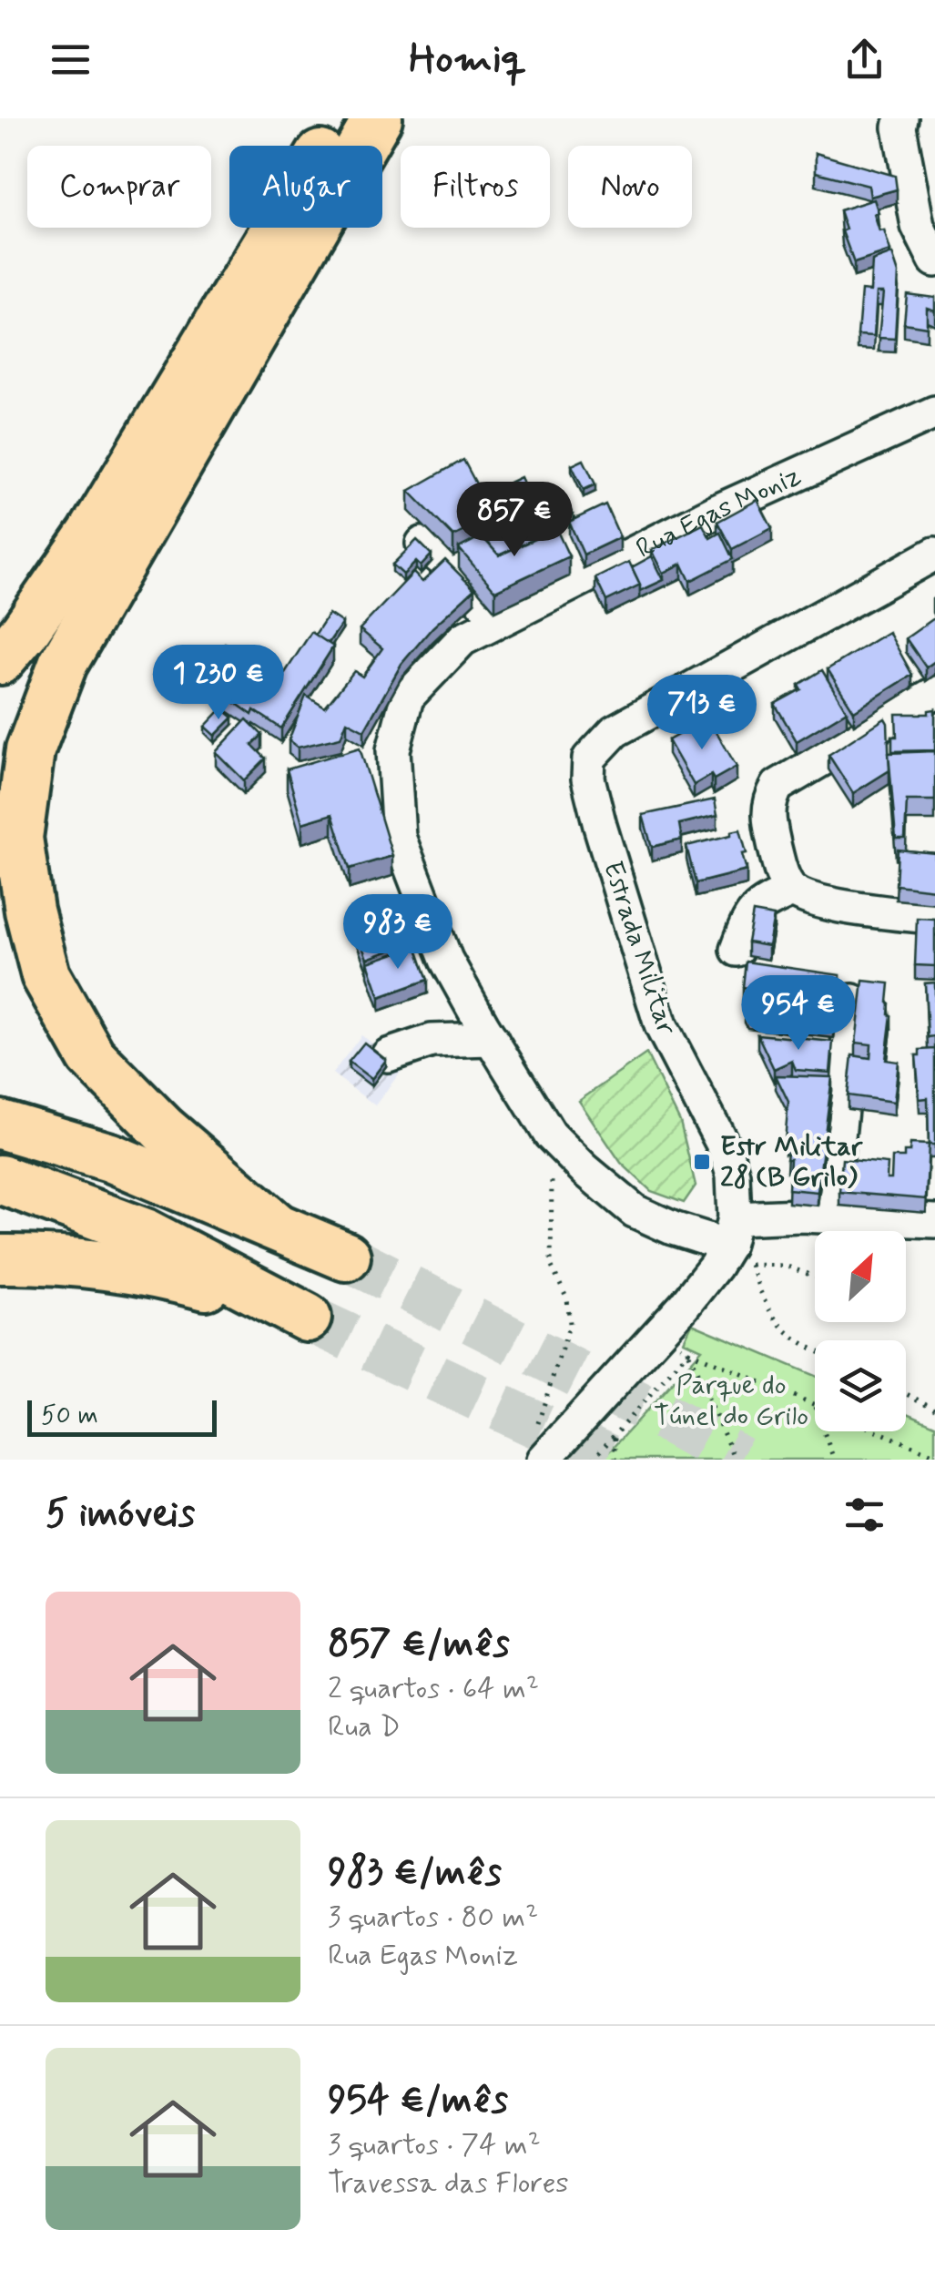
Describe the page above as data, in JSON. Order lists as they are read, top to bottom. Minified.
{"streets":{"street":["Rua Egas Moniz","Estrada Militar"]},"crossings":[["Rua Egas Moniz","Estrada Militar"]],"parks":["Parque do Túnel do Grilo"],"places":{"transit":["Estr Militar 28 (B Grilo)"]},"scale_bar":"50 m","north":"top right","page":{"header":"Homiq","chip":["Comprar","Alugar","Filtros","Novo"],"price":["857 €","1 230 €","713 €","983 €","954 €"],"scale":"50 m","heading":"5 imóveis","list":[{"name":"857 €/mês","note":"2 quartos · 64 m² · Rua D"},{"name":"983 €/mês","note":"3 quartos · 80 m² · Rua Egas Moniz"},{"name":"954 €/mês","note":"3 quartos · 74 m² · Travessa das Flores"}]}}
